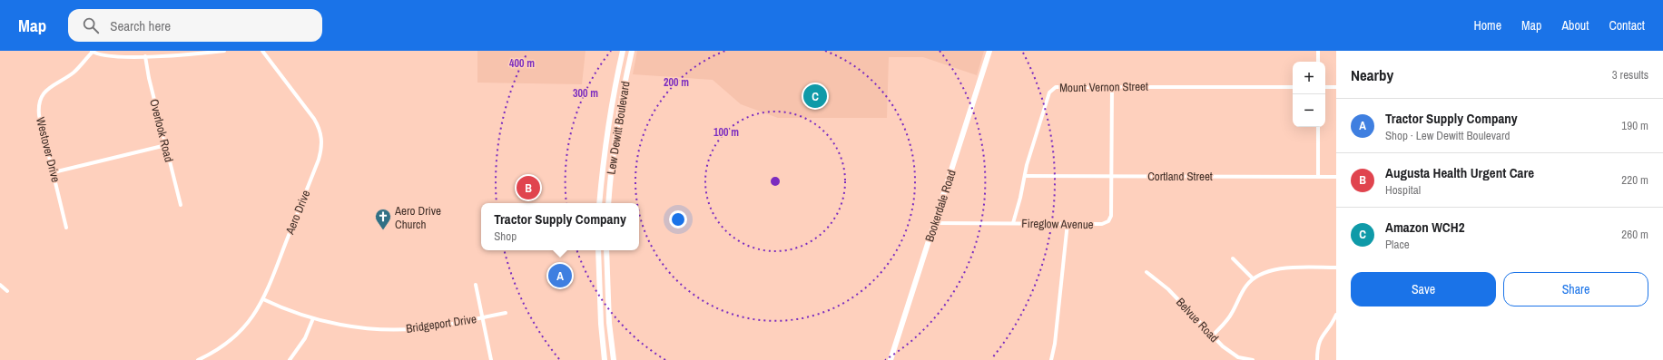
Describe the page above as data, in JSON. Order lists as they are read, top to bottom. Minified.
{"streets":{"main road":["Lew Dewitt Boulevard","Bookerdale Road"],"street":["Mount Vernon Street","Overlook Road","Westover Drive","Cortland Street","Aero Drive","Fireglow Avenue","Belvue Road","Bridgeport Drive"]},"crossings":[["Mount Vernon Street","Cortland Street"],["Mount Vernon Street","Fireglow Avenue"],["Cortland Street","Fireglow Avenue"],["Bookerdale Road","Fireglow Avenue"],["Aero Drive","Bridgeport Drive"]],"places":{"church":["Aero Drive Church"]},"page":{"header":"Map","search":"Search here","nav":["Home","Map","About","Contact"],"heading":["Nearby","3 results"],"map_buttons":["+","−"],"pins":["C","B","A"],"list":[{"mark":"A","name":"Tractor Supply Company","note":"Shop · Lew Dewitt Boulevard","value":"190 m"},{"mark":"B","name":"Augusta Health Urgent Care","note":"Hospital","value":"220 m"},{"mark":"C","name":"Amazon WCH2","note":"Place","value":"260 m"}],"popup":["Tractor Supply Company","Shop"],"buttons":["Save","Share"]},"rings":["400 m","200 m","300 m","100 m"]}
